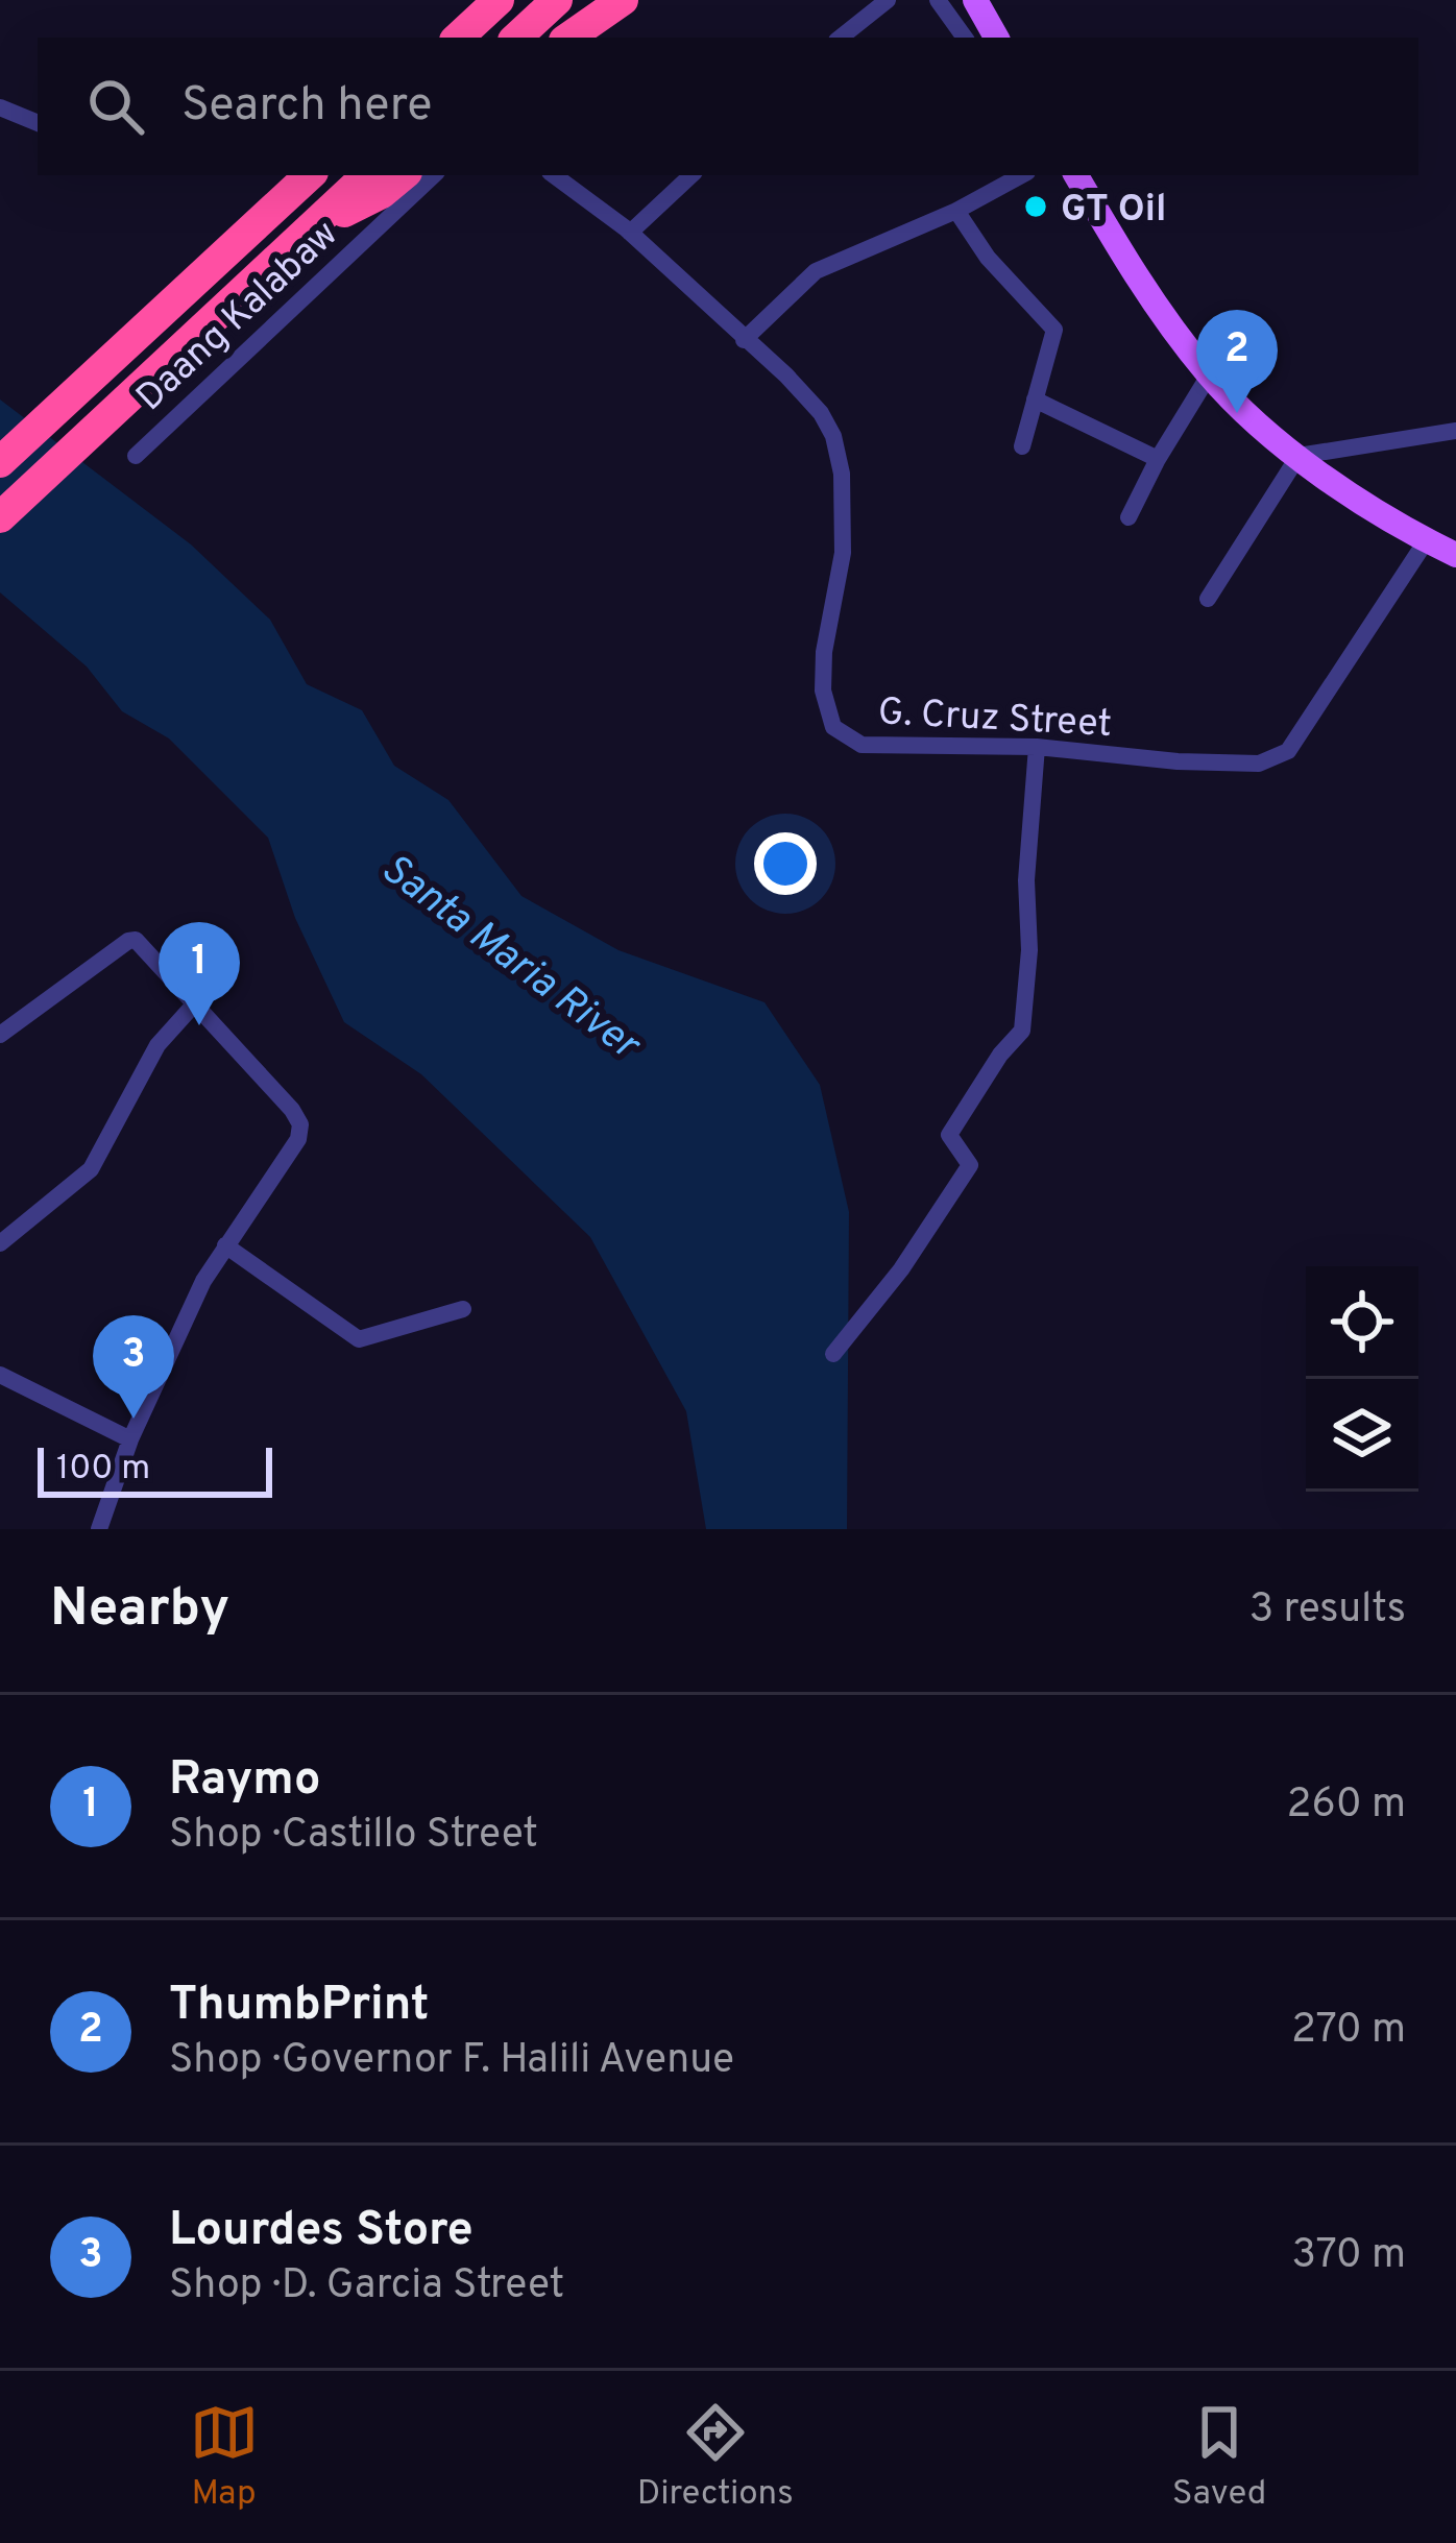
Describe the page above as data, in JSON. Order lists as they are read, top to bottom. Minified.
{"streets":{"street":["Daang Kalabaw","G. Cruz Street"]},"water":["Santa Maria River"],"places":["GT Oil"],"scale_bar":"100 m","page":{"search":"Search here","pins":["2","1","3"],"scale":"100 m","heading":["Nearby","3 results"],"list":[{"mark":"1","name":"Raymo","note":"Shop · Castillo Street","value":"260 m"},{"mark":"2","name":"ThumbPrint","note":"Shop · Governor F. Halili Avenue","value":"270 m"},{"mark":"3","name":"Lourdes Store","note":"Shop · D. Garcia Street","value":"370 m"}],"nav":["Map","Directions","Saved"]}}
